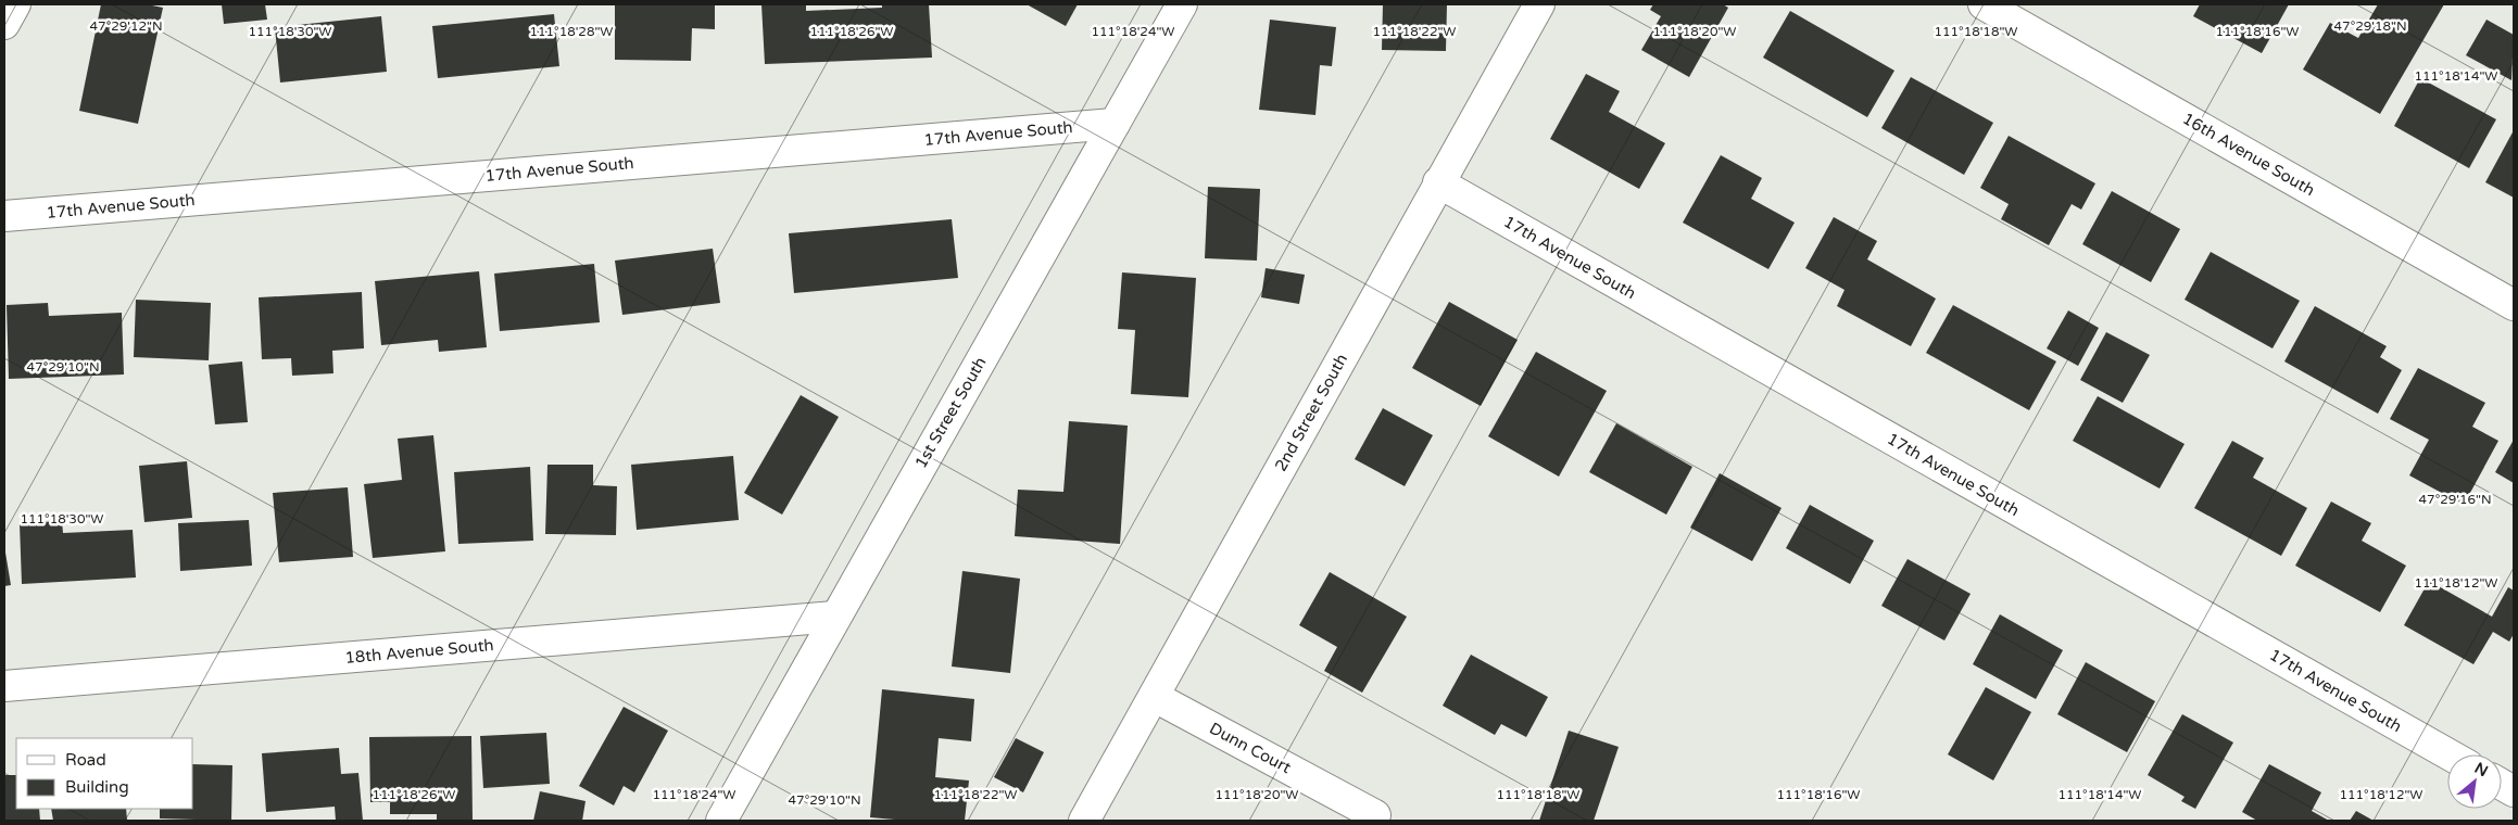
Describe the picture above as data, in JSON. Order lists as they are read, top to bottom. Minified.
{"streets":{"street":["17th Avenue South","16th Avenue South","1st Street South","2nd Street South","18th Avenue South","Dunn Court"]},"crossings":[["17th Avenue South","1st Street South"],["17th Avenue South","2nd Street South"],["1st Street South","18th Avenue South"],["2nd Street South","Dunn Court"]],"legend":["Road","Building"],"north":"top right","coordinates":["47°29'12\"N","47°29'18\"N","111°18'30\"W","111°18'28\"W","111°18'26\"W","111°18'24\"W","111°18'22\"W","111°18'20\"W","111°18'18\"W","111°18'16\"W","111°18'14\"W","47°29'10\"N","47°29'16\"N","111°18'12\"W"]}
